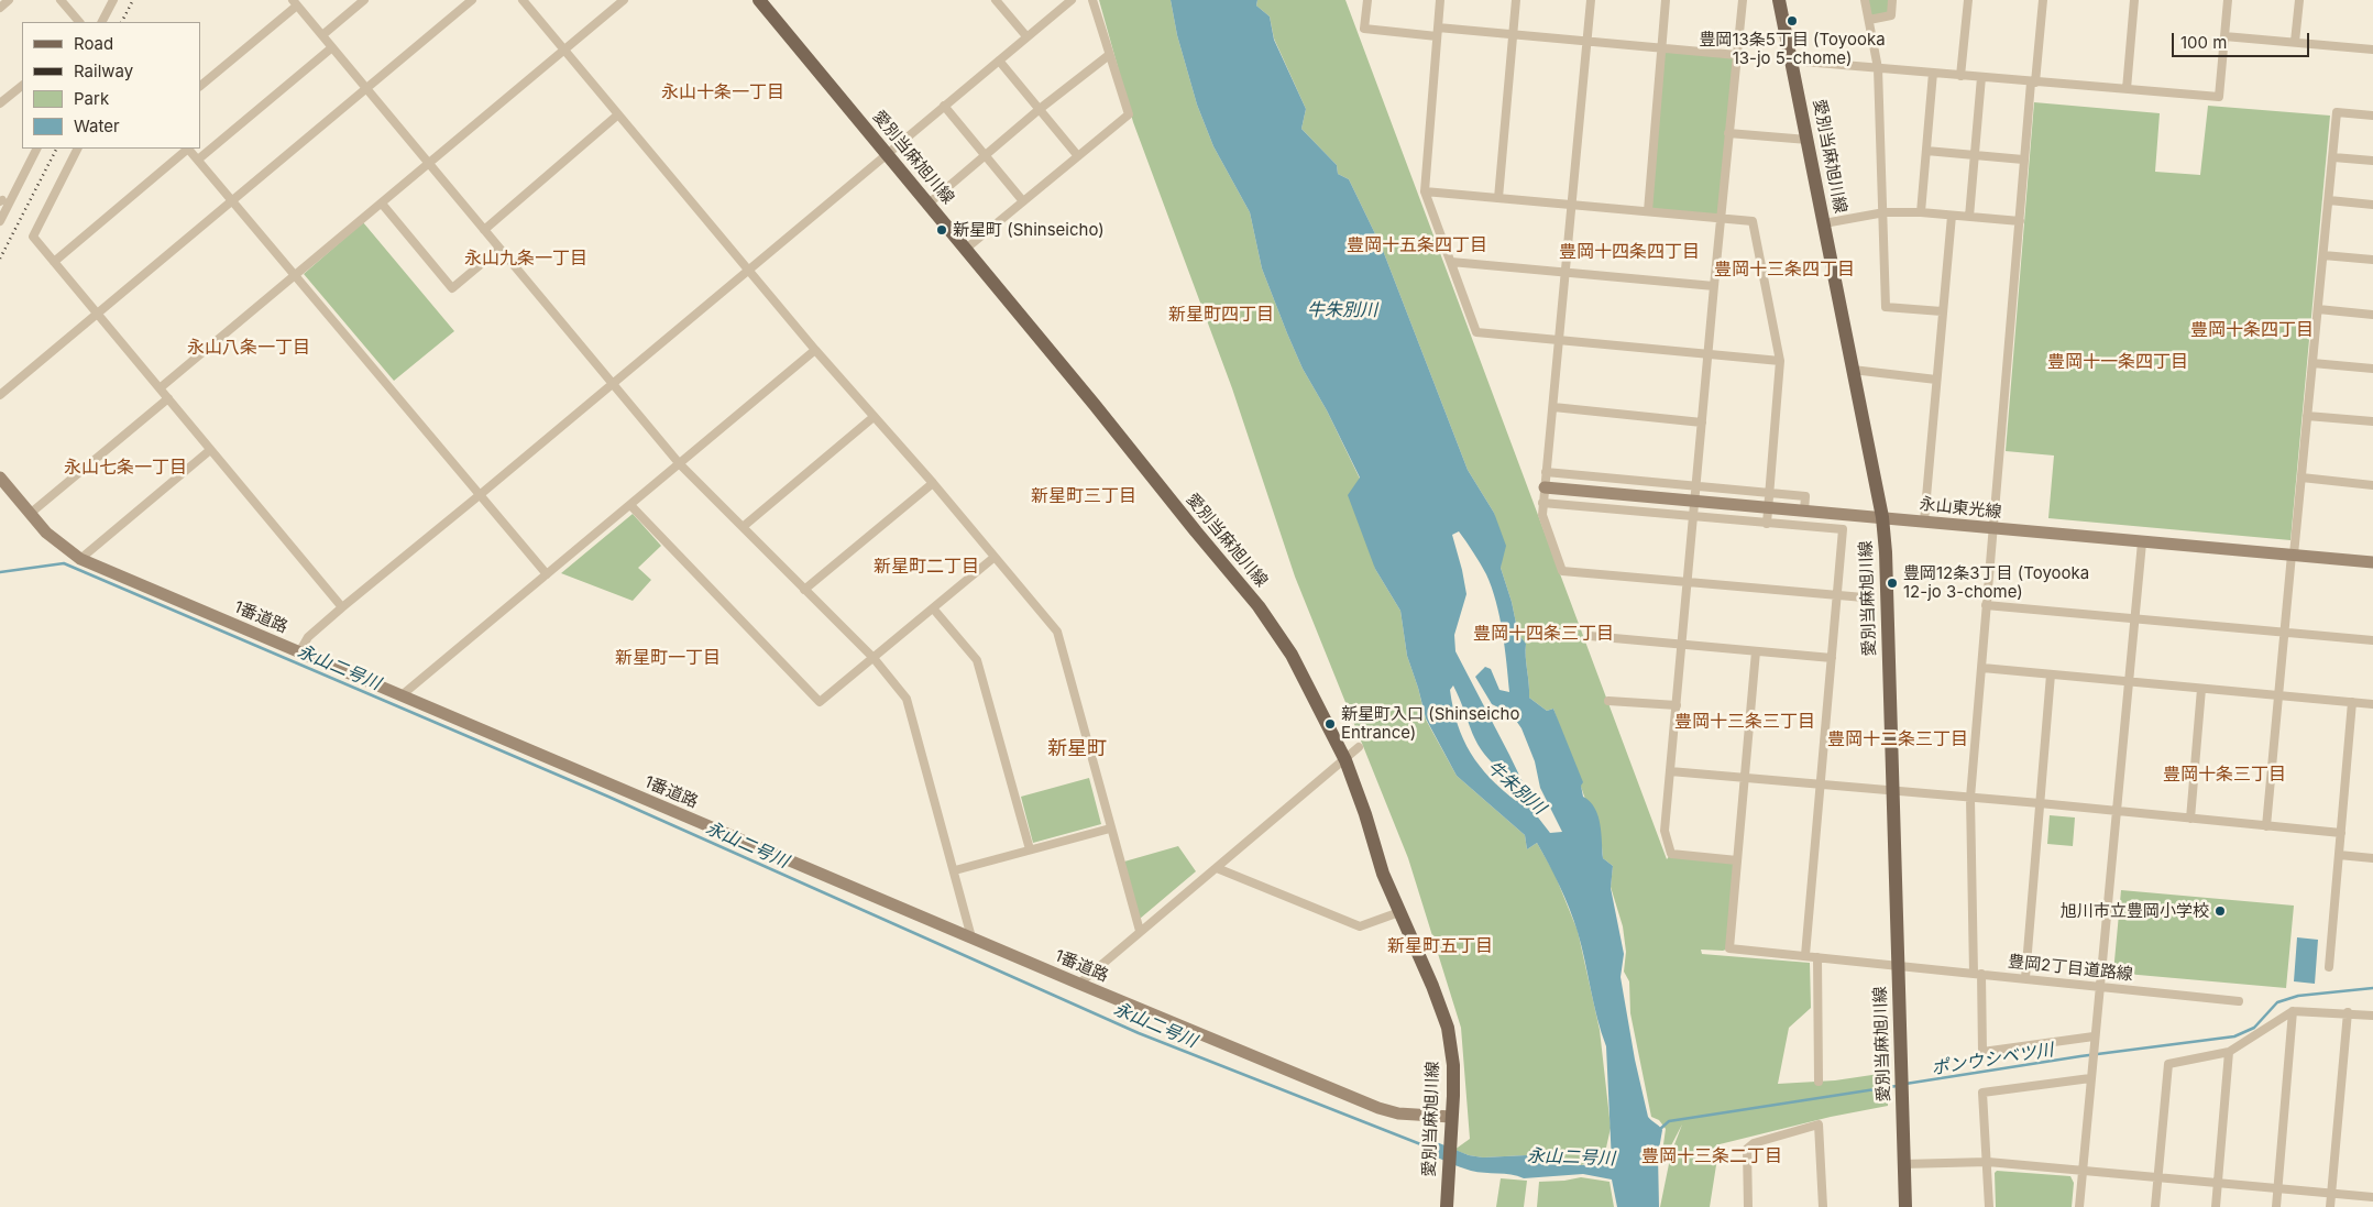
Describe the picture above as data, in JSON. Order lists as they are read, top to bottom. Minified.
{"streets":{"main road":["愛別当麻旭川線"],"street":["永山東光線","1番道路","豊岡2丁目道路線"]},"crossings":[["愛別当麻旭川線","永山東光線"],["愛別当麻旭川線","1番道路"],["愛別当麻旭川線","豊岡2丁目道路線"]],"districts":["永山十条一丁目","豊岡十五条四丁目","豊岡十四条四丁目","永山九条一丁目","豊岡十三条四丁目","新星町四丁目","豊岡十条四丁目","永山八条一丁目","豊岡十一条四丁目","永山七条一丁目","新星町三丁目","新星町二丁目","豊岡十四条三丁目","新星町一丁目","豊岡十三条三丁目","豊岡十二条三丁目","新星町","豊岡十条三丁目","新星町五丁目","豊岡十三条二丁目"],"water":["牛朱別川","永山二号川","ポンウシベツ川"],"places":["豊岡13条5丁目 (Toyooka 13-jo 5-chome)","新星町 (Shinseicho)","豊岡12条3丁目 (Toyooka 12-jo 3-chome)","新星町入口 (Shinseicho Entrance)","旭川市立豊岡小学校"],"legend":["Road","Railway","Park","Water"],"scale_bar":"100 m"}
